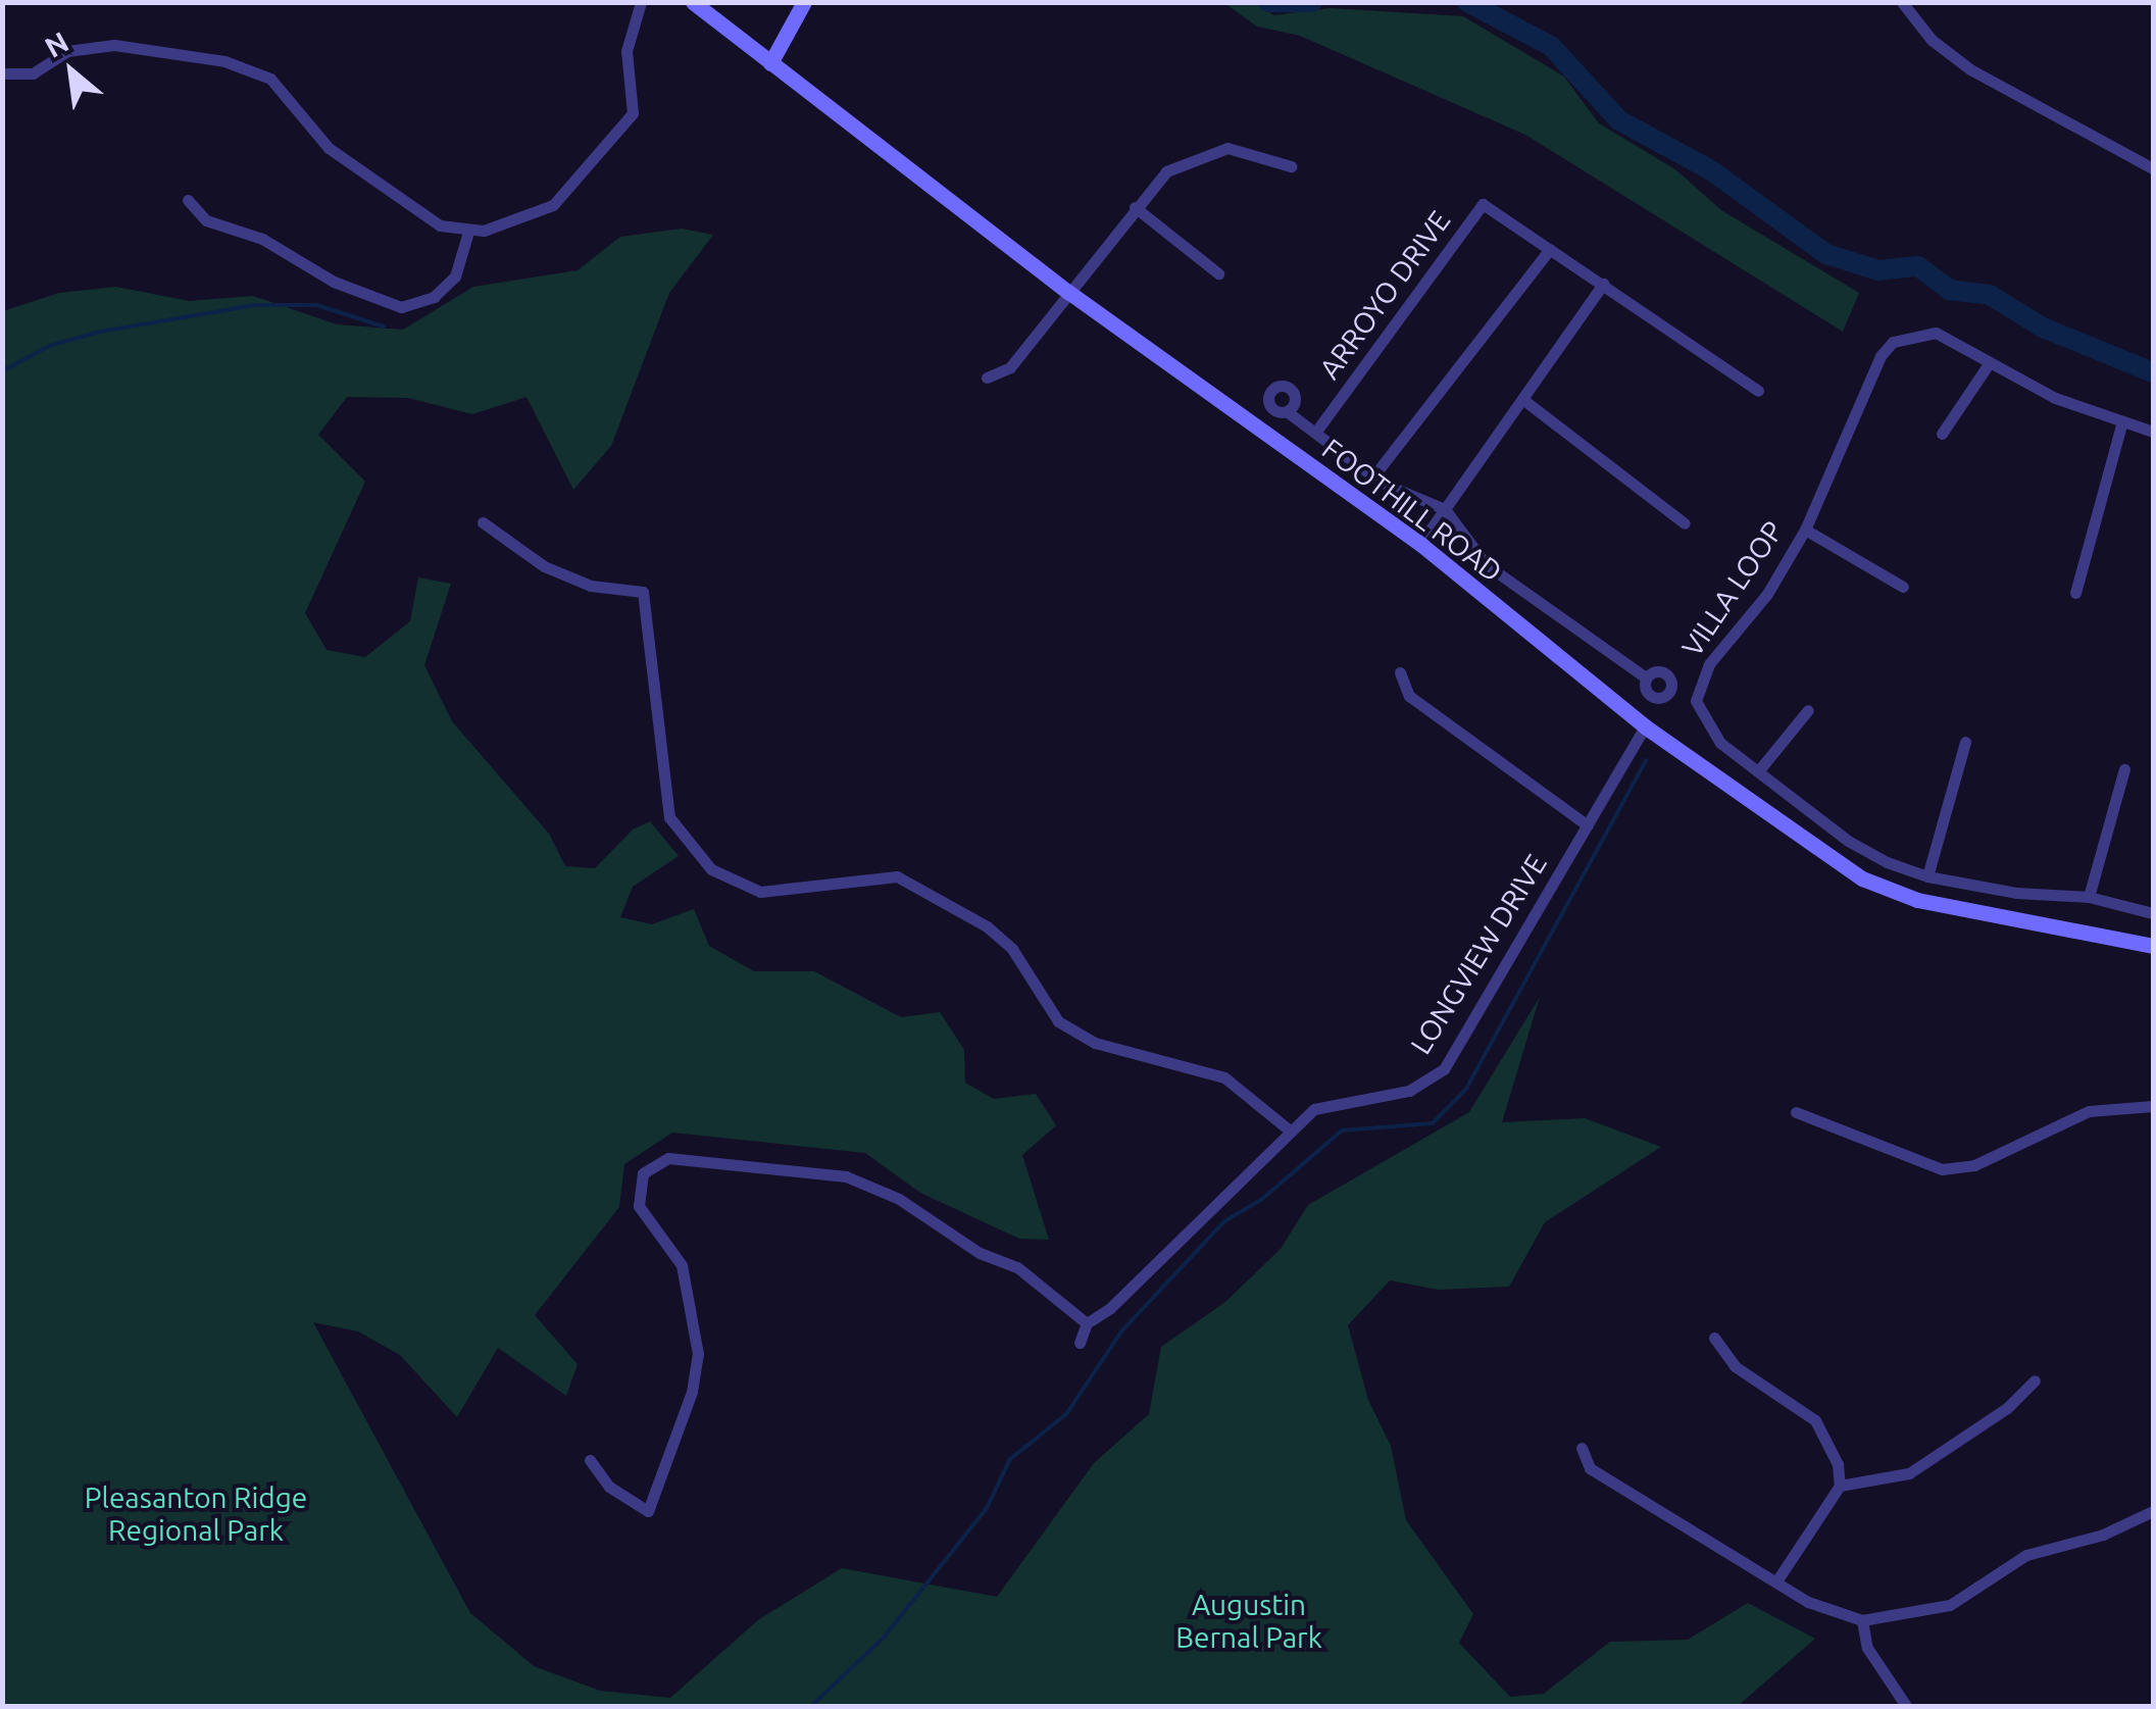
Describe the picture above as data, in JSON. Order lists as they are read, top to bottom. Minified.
{"streets":{"main road":["FOOTHILL ROAD"],"street":["ARROYO DRIVE","VILLA LOOP","LONGVIEW DRIVE"]},"crossings":[["FOOTHILL ROAD","LONGVIEW DRIVE"]],"parks":["Pleasanton Ridge Regional Park","Augustin Bernal Park"],"north":"top left"}
